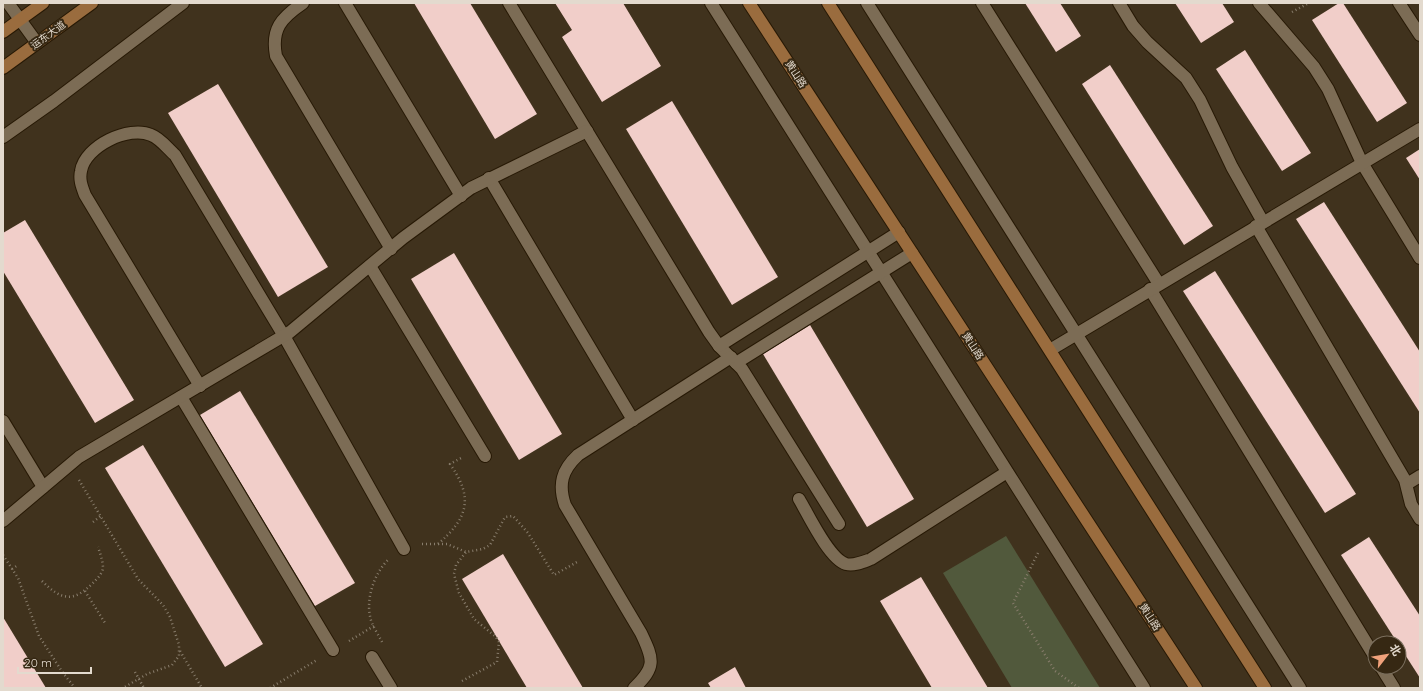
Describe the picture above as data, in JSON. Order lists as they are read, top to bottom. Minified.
{"streets":{"main road":["运东大道","黄山路"]},"scale_bar":"20 m","north":"top right"}
